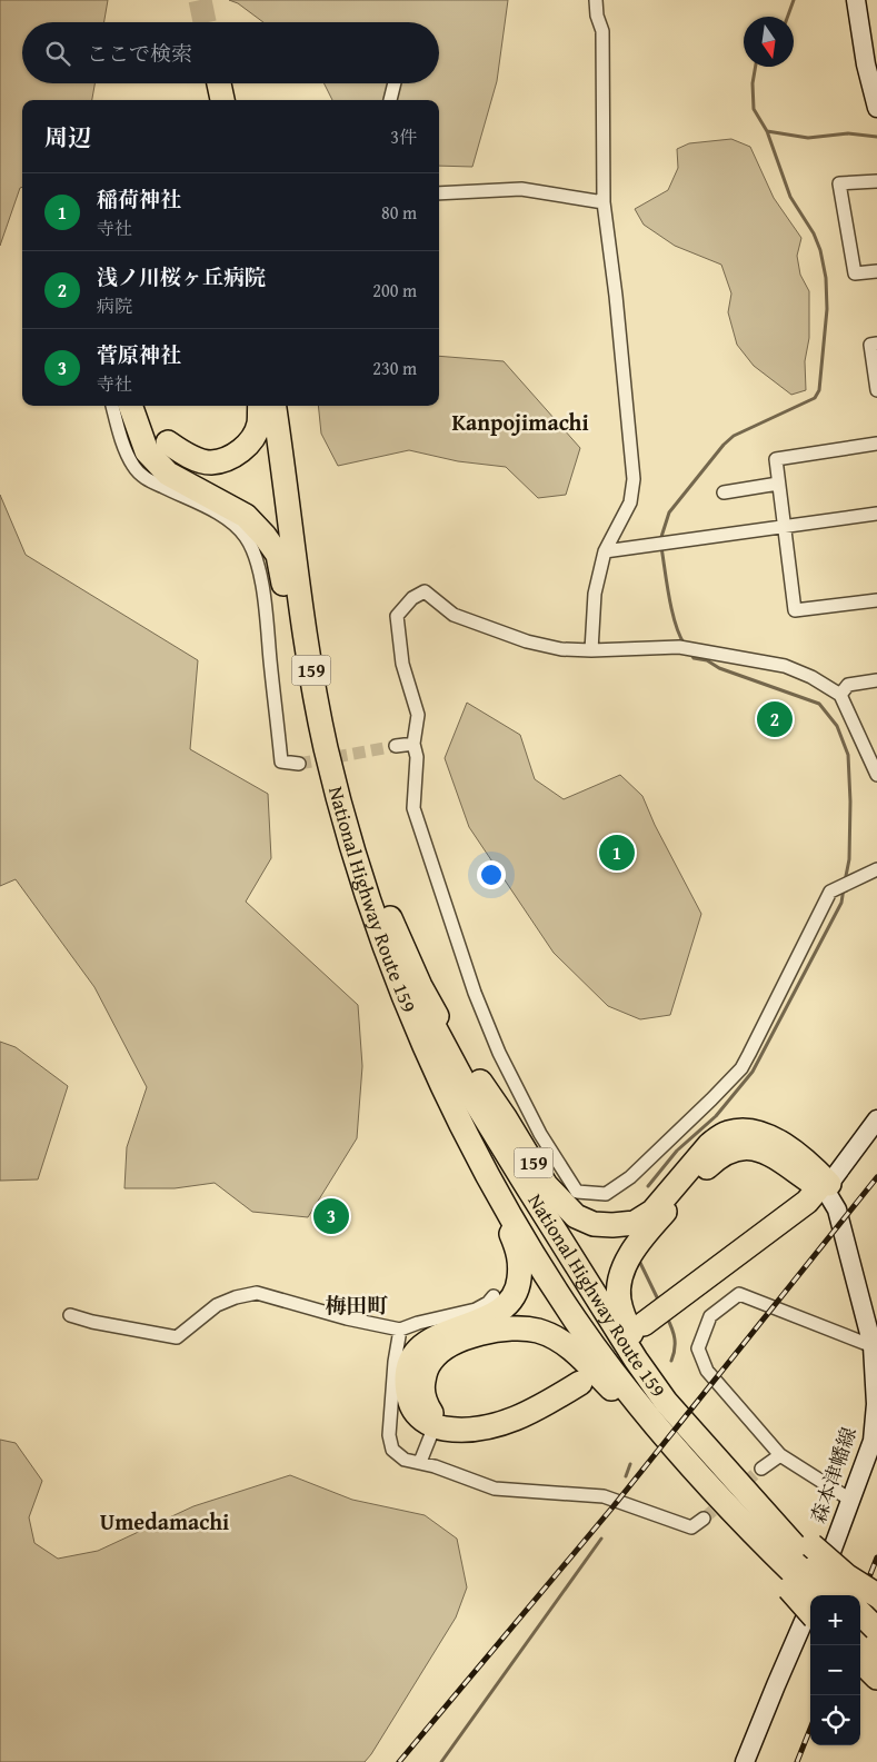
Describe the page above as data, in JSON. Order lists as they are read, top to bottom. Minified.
{"streets":{"highway":["159","National Highway Route 159"],"main road":["森本津幡線"]},"crossings":[["159","National Highway Route 159"],["159","森本津幡線"]],"districts":["Kanpojimachi","梅田町","Umedamachi"],"north":"bottom","page":{"search":"ここで検索","heading":["周辺","3件"],"list":[{"mark":"1","name":"稲荷神社","note":"寺社","value":"80 m"},{"mark":"2","name":"浅ノ川桜ヶ丘病院","note":"病院","value":"200 m"},{"mark":"3","name":"菅原神社","note":"寺社","value":"230 m"}],"pins":["2","1","3"],"map_buttons":["+","−"]}}
